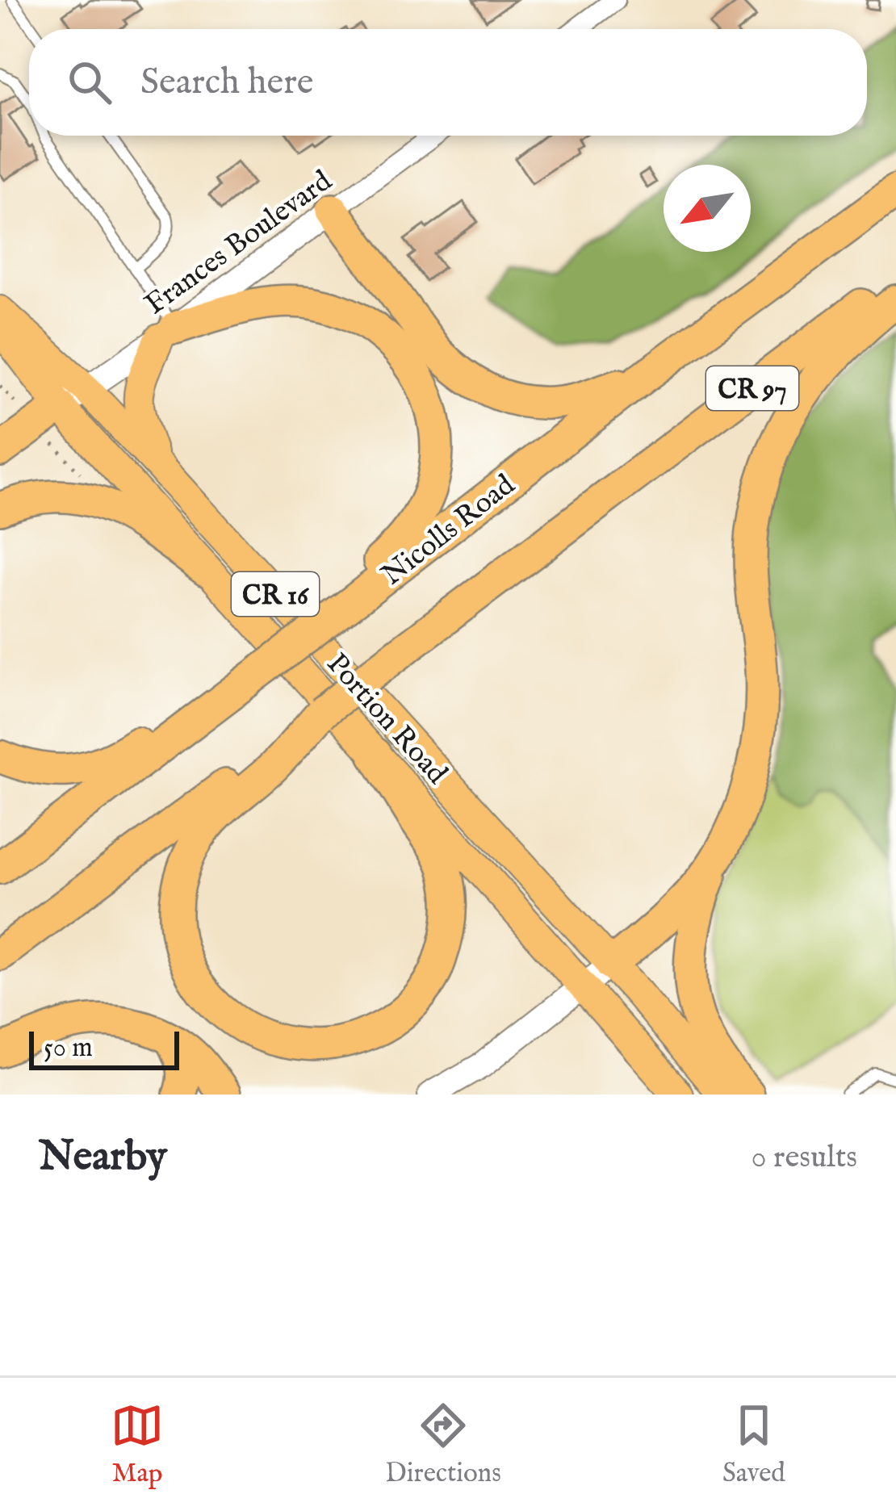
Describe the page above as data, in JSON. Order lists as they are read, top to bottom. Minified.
{"streets":{"highway":["CR 97","Nicolls Road"],"main road":["CR 16","Portion Road"],"street":["Frances Boulevard"]},"crossings":[["Frances Boulevard","Portion Road"]],"scale_bar":"50 m","north":"bottom left","page":{"search":"Search here","scale":"50 m","heading":["Nearby","0 results"],"nav":["Map","Directions","Saved"]}}
